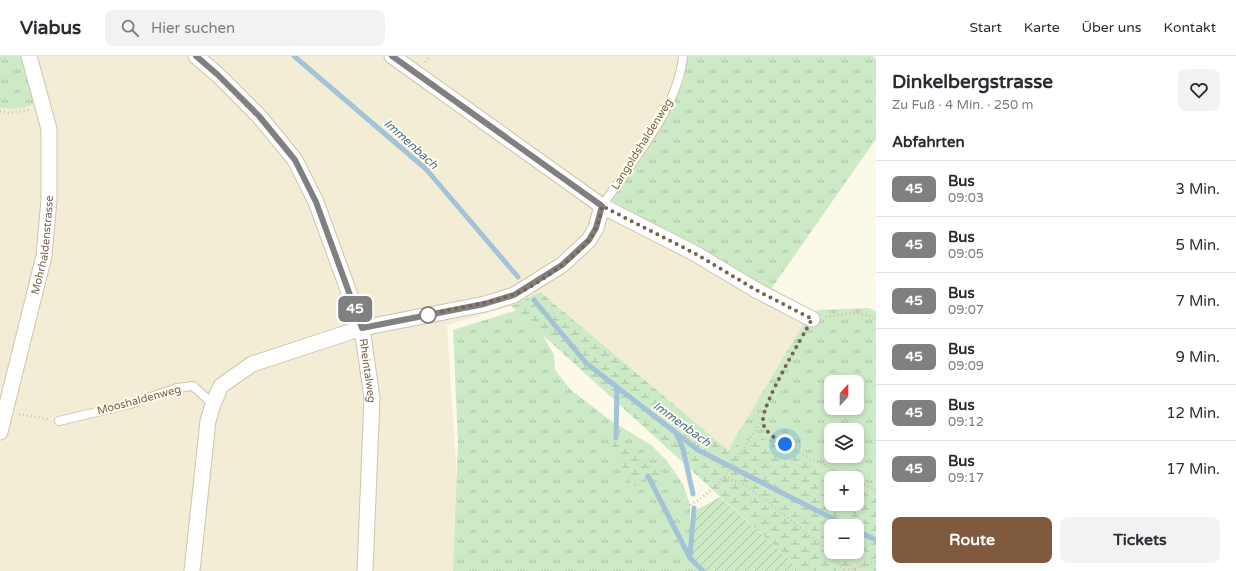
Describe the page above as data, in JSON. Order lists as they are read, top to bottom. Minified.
{"streets":{"street":["Mohrhaldenstrasse","Rheintalweg"],"lane":["Langoldshaldenweg","Mooshaldenweg"]},"water":["Immenbach"],"lines":["bus line 45"],"north":"top","page":{"header":"Viabus","search":"Hier suchen","nav":["Start","Karte","Über uns","Kontakt"],"on_map":"45","heading":[["Dinkelbergstrasse","Zu Fuß · 4 Min. · 250 m"],"Abfahrten"],"list":[{"mark":"45","name":"Bus","note":"09:03","value":"3 Min."},{"mark":"45","name":"Bus","note":"09:05","value":"5 Min."},{"mark":"45","name":"Bus","note":"09:07","value":"7 Min."},{"mark":"45","name":"Bus","note":"09:09","value":"9 Min."},{"mark":"45","name":"Bus","note":"09:12","value":"12 Min."},{"mark":"45","name":"Bus","note":"09:17","value":"17 Min."}],"map_buttons":["+","−"],"buttons":["Route","Tickets"]}}
